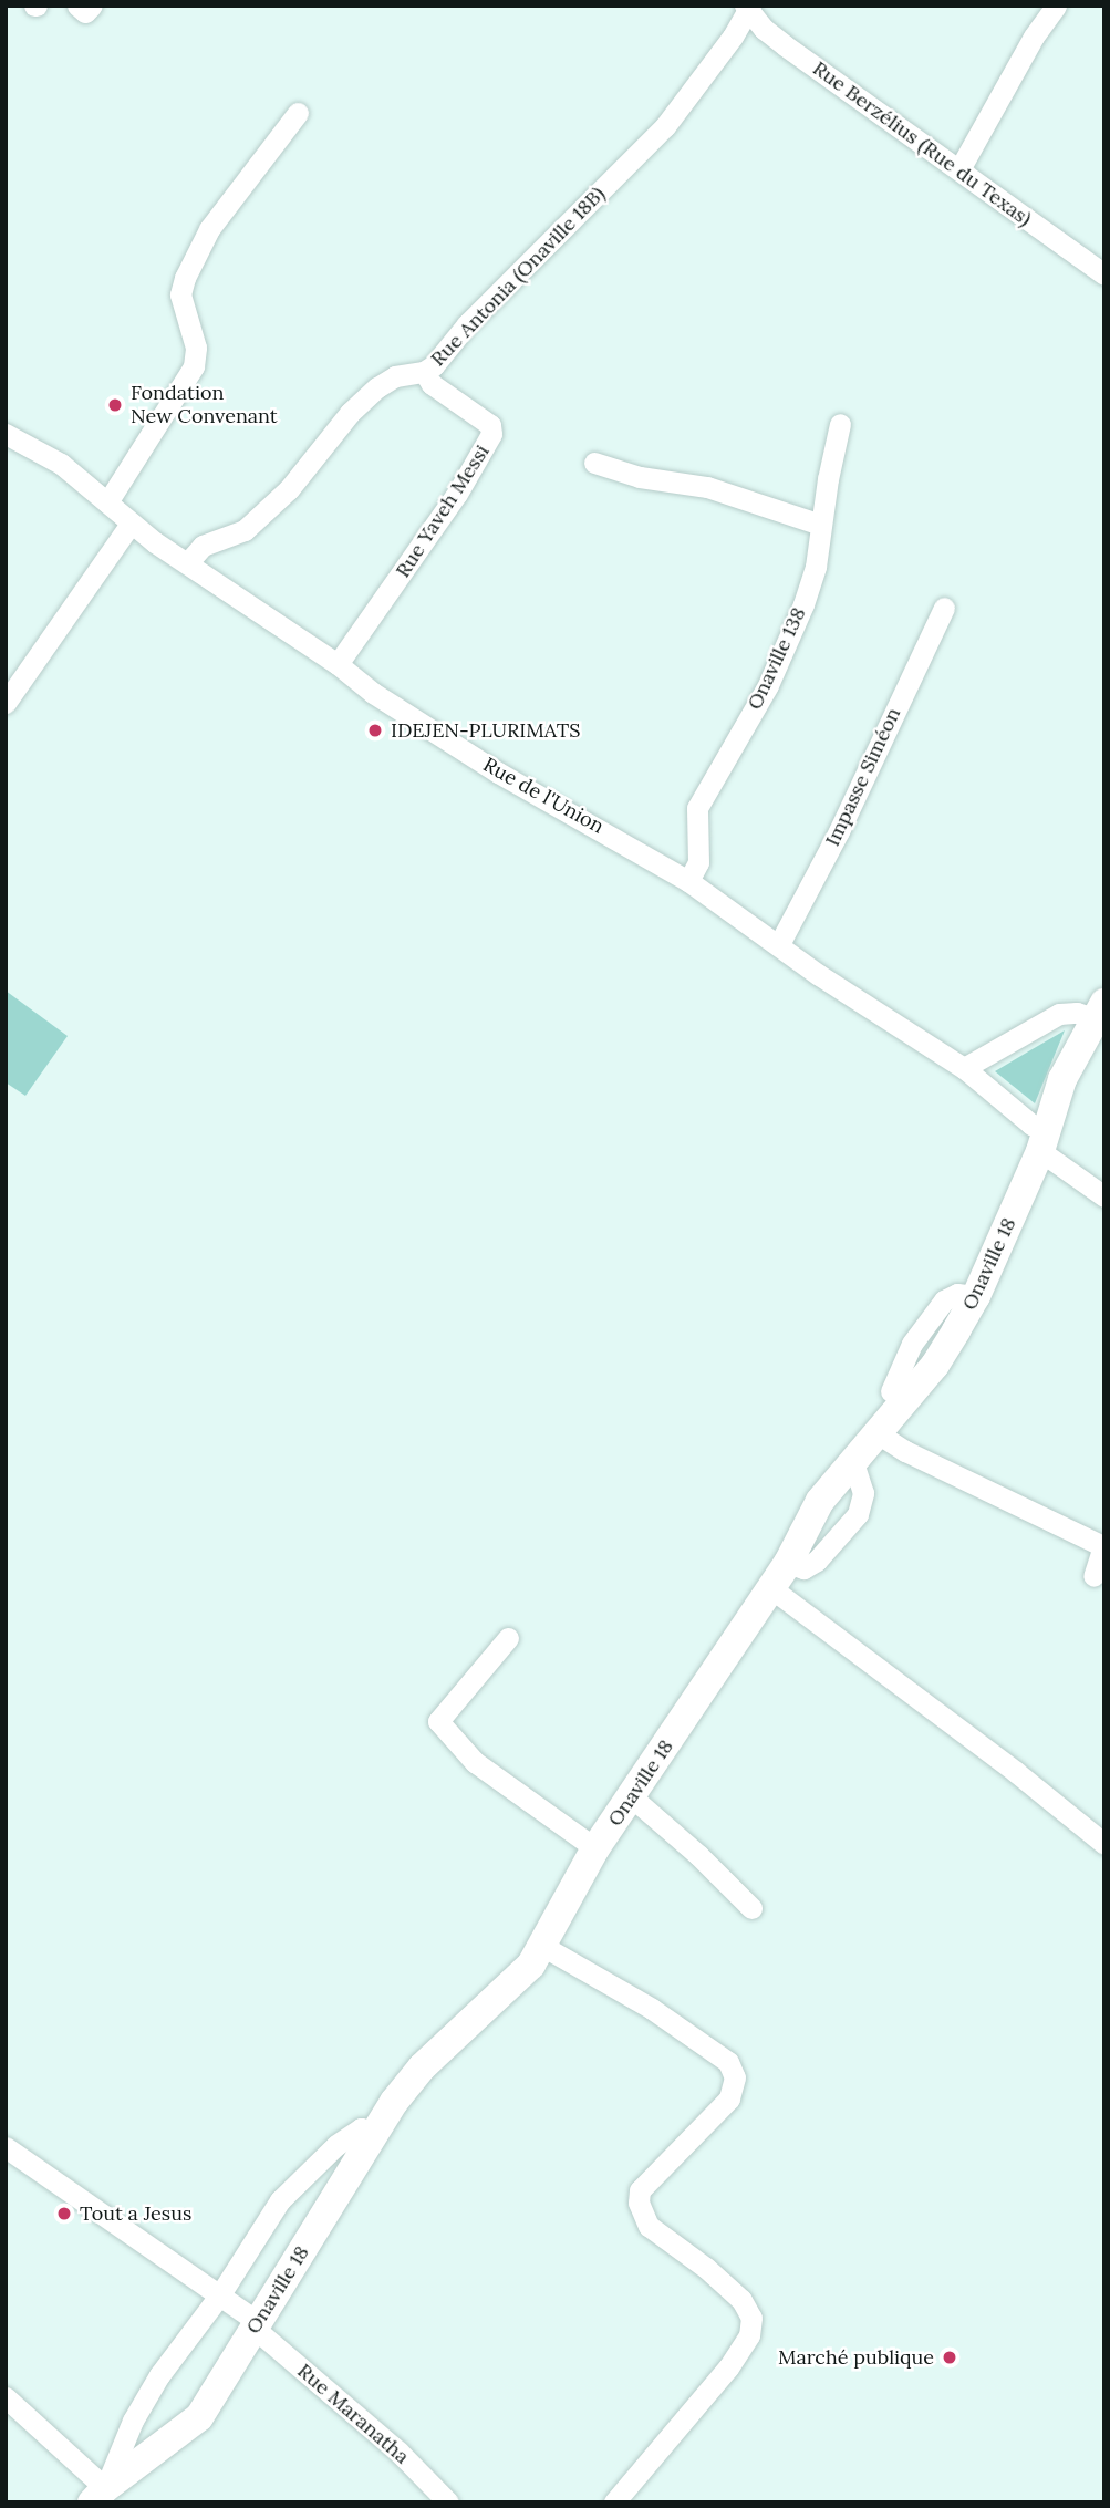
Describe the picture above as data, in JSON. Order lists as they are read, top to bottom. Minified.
{"streets":{"street":["Rue Berzélius (Rue du Texas)","Rue Antonia (Onaville 18B)","Rue Yaveh Messi","Onaville 138","Impasse Siméon","Rue de l'Union","Onaville 18","Rue Maranatha"]},"crossings":[["Rue Berzélius (Rue du Texas)","Rue Antonia (Onaville 18B)"],["Rue Antonia (Onaville 18B)","Rue Yaveh Messi"],["Rue Antonia (Onaville 18B)","Rue de l'Union"],["Rue Yaveh Messi","Rue de l'Union"],["Onaville 138","Rue de l'Union"],["Impasse Siméon","Rue de l'Union"],["Rue de l'Union","Onaville 18"],["Onaville 18","Rue Maranatha"]],"places":["Fondation New Convenant","IDEJEN-PLURIMATS","Tout a Jesus","Marché publique"]}
